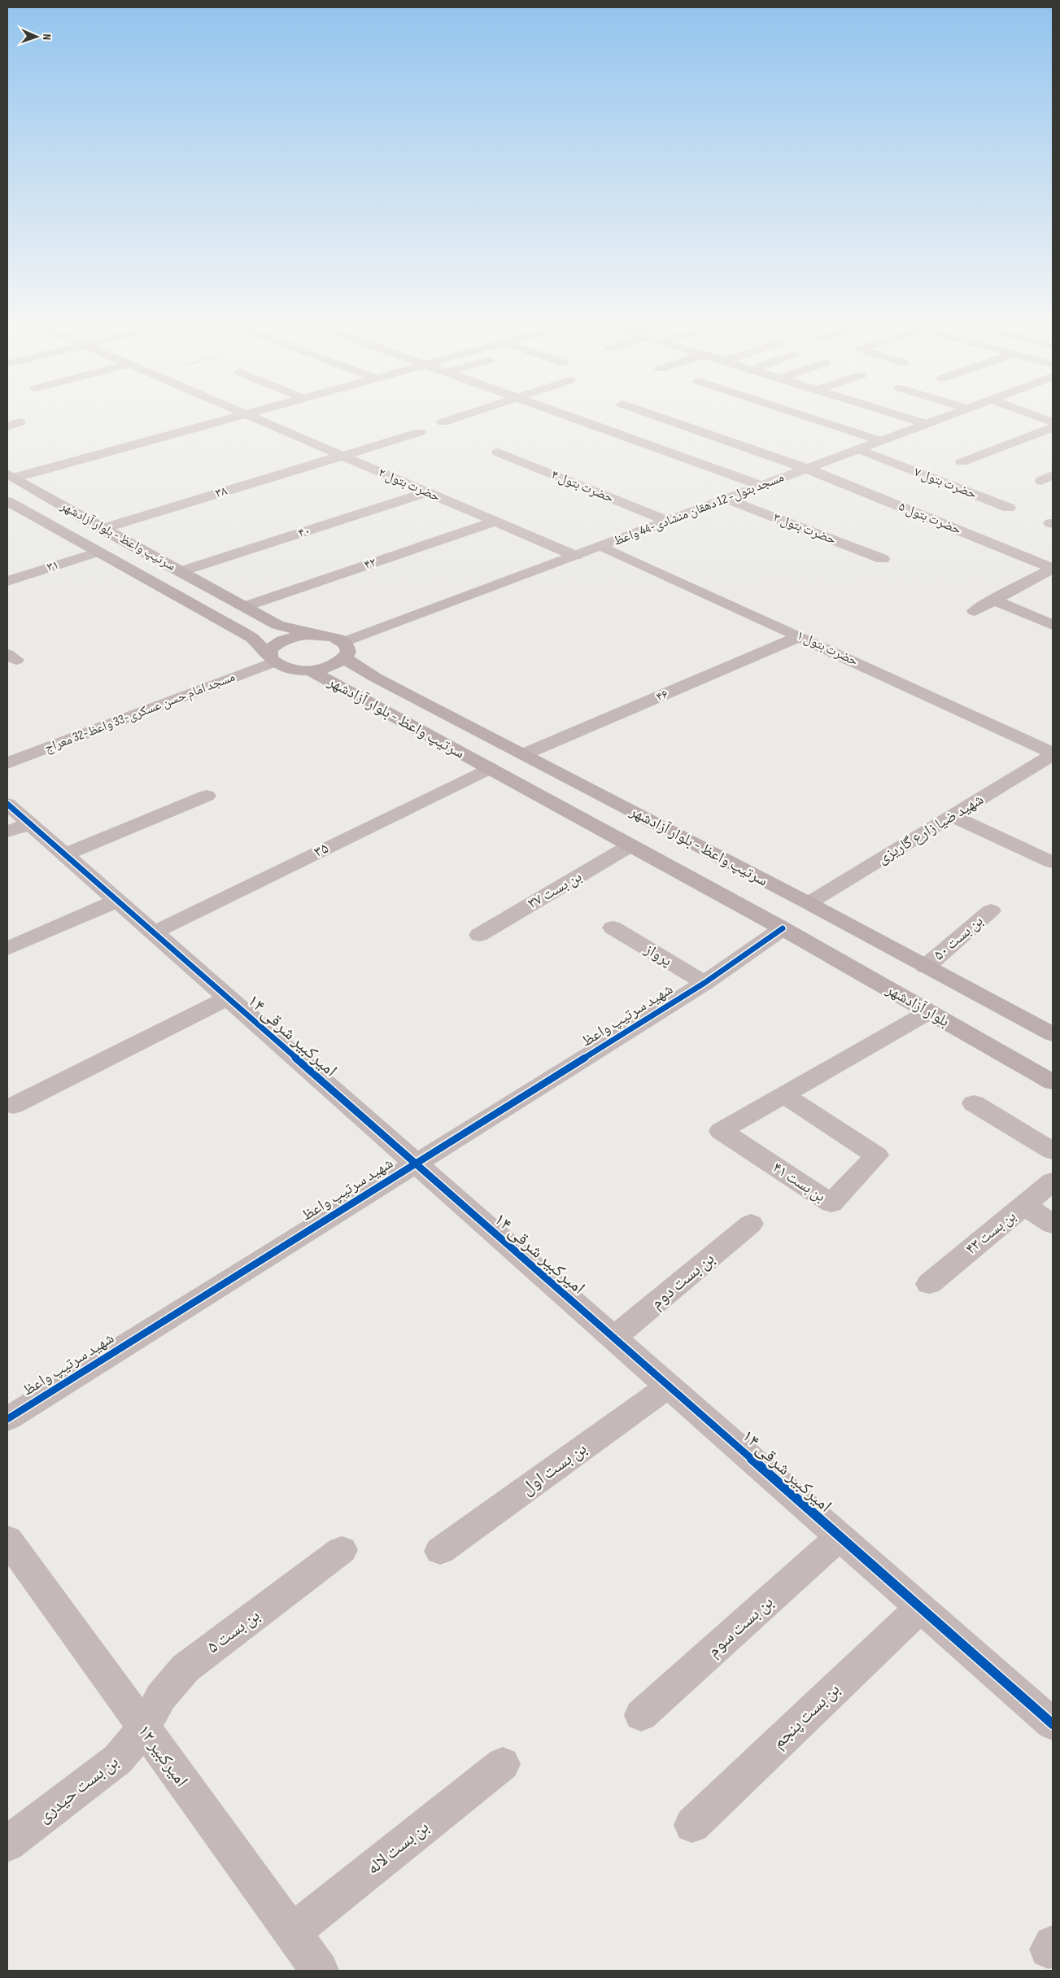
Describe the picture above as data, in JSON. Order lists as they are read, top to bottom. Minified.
{"streets":{"main road":["سرتیپ واعظ - بلوار آزادشهر","بلوار آزادشهر"],"street":["حضرت بتول ۷","حضرت بتول ۲","حضرت بتول ۴","۳۸","مسجد بتول- 12 دهقان منشادی-44 واعظ","حضرت بتول ۵","حضرت بتول ۳","۴۰","۴۲","۳۱","حضرت بتول ۱","۴۶","مسجد امام حسن عسکری-33 واعظ-32 معراج","شهید ضیا زارع گاریزی","۳۵","بن بست ۳۷","بن بست ۵۰","پرواز","شهید سرتیپ واعظ","۱۴ امیرکبیر شرقی","بن بست ۴۱","بن بست ۴۳","بن بست دوم","بن بست اول","بن بست سوم","بن بست ۵","بن بست پنجم","امیرکبیر ۱۲","بن بست حیدری","بن بست لاله"]},"crossings":[["حضرت بتول ۷","مسجد بتول- 12 دهقان منشادی-44 واعظ"],["حضرت بتول ۲","۳۸"],["حضرت بتول ۲","مسجد بتول- 12 دهقان منشادی-44 واعظ"],["حضرت بتول ۲","۴۰"],["حضرت بتول ۲","۴۲"],["حضرت بتول ۴","مسجد بتول- 12 دهقان منشادی-44 واعظ"],["۳۸","سرتیپ واعظ - بلوار آزادشهر"],["مسجد بتول- 12 دهقان منشادی-44 واعظ","حضرت بتول ۵"],["مسجد بتول- 12 دهقان منشادی-44 واعظ","حضرت بتول ۳"],["مسجد بتول- 12 دهقان منشادی-44 واعظ","سرتیپ واعظ - بلوار آزادشهر"],["مسجد بتول- 12 دهقان منشادی-44 واعظ","حضرت بتول ۱"],["۴۰","سرتیپ واعظ - بلوار آزادشهر"],["سرتیپ واعظ - بلوار آزادشهر","۴۲"],["سرتیپ واعظ - بلوار آزادشهر","۳۱"],["سرتیپ واعظ - بلوار آزادشهر","۴۶"],["سرتیپ واعظ - بلوار آزادشهر","مسجد امام حسن عسکری-33 واعظ-32 معراج"],["سرتیپ واعظ - بلوار آزادشهر","شهید ضیا زارع گاریزی"],["سرتیپ واعظ - بلوار آزادشهر","۳۵"],["سرتیپ واعظ - بلوار آزادشهر","بن بست ۳۷"],["سرتیپ واعظ - بلوار آزادشهر","بن بست ۵۰"],["سرتیپ واعظ - بلوار آزادشهر","بلوار آزادشهر"],["سرتیپ واعظ - بلوار آزادشهر","شهید سرتیپ واعظ"],["حضرت بتول ۱","۴۶"],["حضرت بتول ۱","شهید ضیا زارع گاریزی"],["۳۵","۱۴ امیرکبیر شرقی"],["پرواز","شهید سرتیپ واعظ"],["بلوار آزادشهر","شهید سرتیپ واعظ"],["بلوار آزادشهر","بن بست ۴۱"],["شهید سرتیپ واعظ","۱۴ امیرکبیر شرقی"],["۱۴ امیرکبیر شرقی","بن بست دوم"],["۱۴ امیرکبیر شرقی","بن بست اول"],["۱۴ امیرکبیر شرقی","بن بست سوم"],["۱۴ امیرکبیر شرقی","بن بست پنجم"],["بن بست ۵","امیرکبیر ۱۲"],["بن بست ۵","بن بست حیدری"],["امیرکبیر ۱۲","بن بست حیدری"],["امیرکبیر ۱۲","بن بست لاله"]],"north":"right"}
